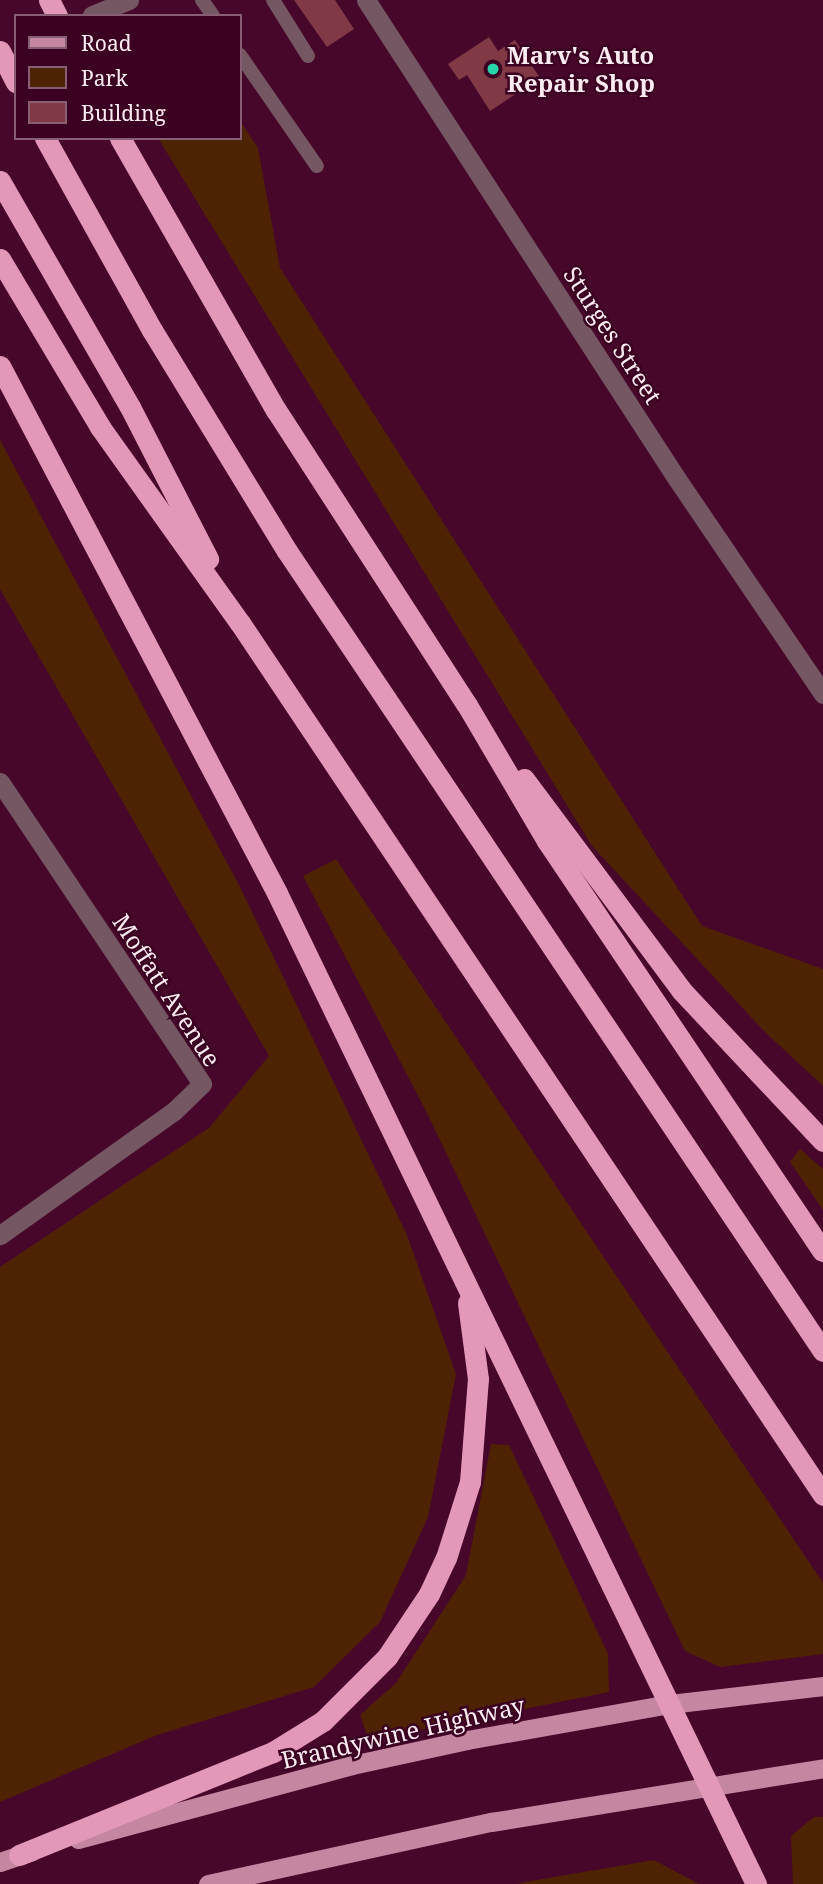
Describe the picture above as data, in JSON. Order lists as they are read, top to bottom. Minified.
{"streets":{"main road":["Brandywine Highway"],"street":["Sturges Street","Moffatt Avenue"]},"places":["Marv's Auto Repair Shop"],"legend":["Road","Park","Building"]}
